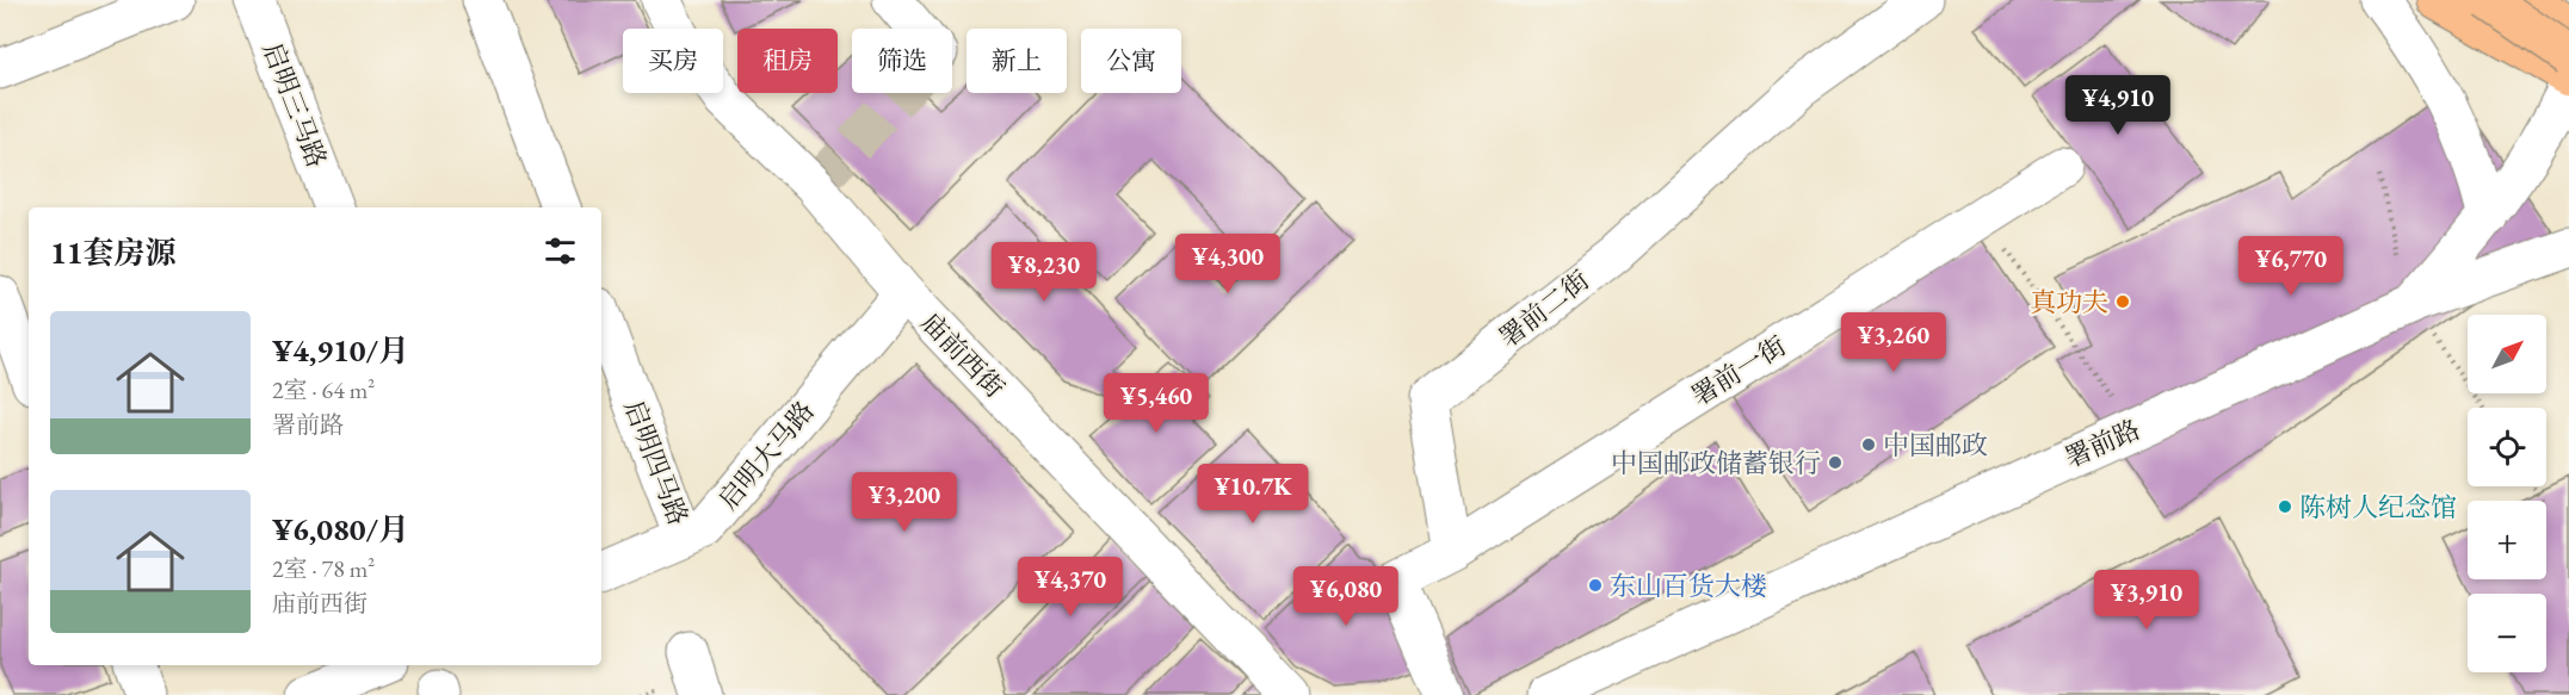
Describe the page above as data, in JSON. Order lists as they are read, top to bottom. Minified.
{"streets":{"street":["启明三马路","署前二街","庙前西街","署前一街","署前路","启明大马路","启明四马路"]},"crossings":[["署前二街","署前一街"],["庙前西街","启明大马路"],["启明大马路","启明四马路"]],"places":["真功夫","中国邮政","中国邮政储蓄银行","陈树人纪念馆","东山百货大楼"],"north":"top right","page":{"chip":["买房","租房","筛选","新上","公寓"],"price":["¥4,910","¥4,300","¥6,770","¥8,230","¥3,260","¥5,460","¥10.7K","¥3,200","¥4,370","¥6,080","¥3,910"],"heading":"11套房源","list":[{"name":"¥4,910/月","note":"2室 · 64 m² · 署前路"},{"name":"¥6,080/月","note":"2室 · 78 m² · 庙前西街"}],"map_buttons":["+","−"]}}
